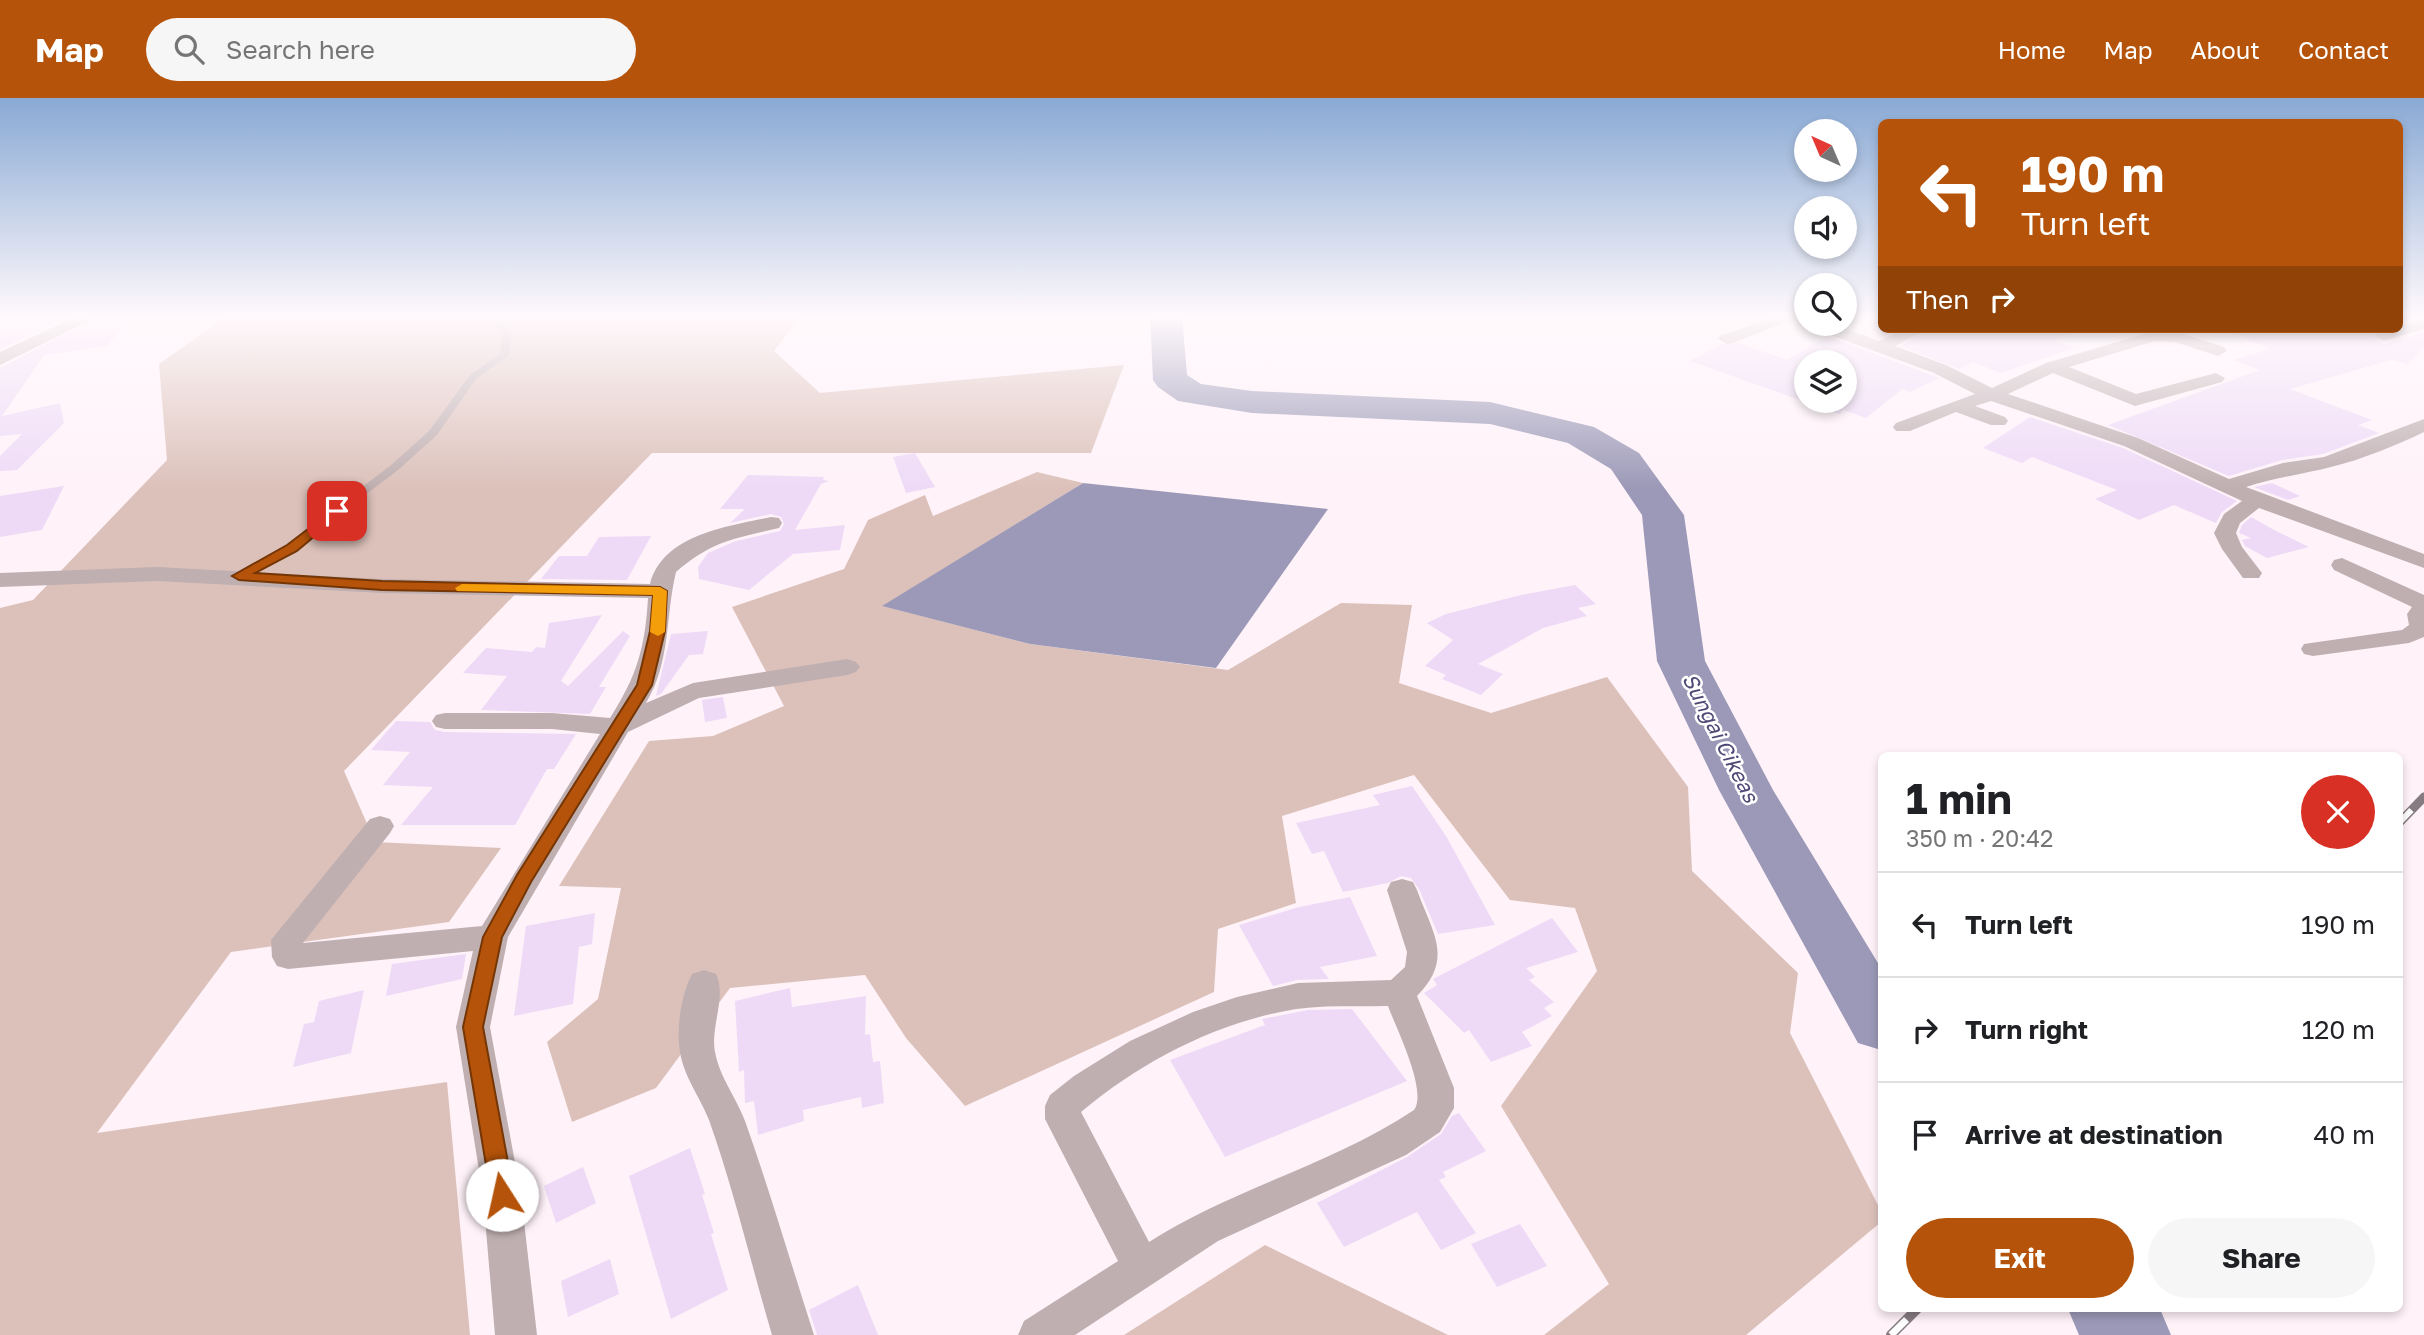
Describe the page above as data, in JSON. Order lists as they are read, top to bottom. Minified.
{"water":["Sungai Cikeas"],"north":"top left","page":{"header":"Map","search":"Search here","nav":["Home","Map","About","Contact"],"turn":["190 m","Turn left"],"then":"Then","heading":["1 min","350 m · 20:42"],"list":[{"name":"Turn left","value":"190 m"},{"name":"Turn right","value":"120 m"},{"name":"Arrive at destination","value":"40 m"}],"buttons":["Exit","Share"]}}
